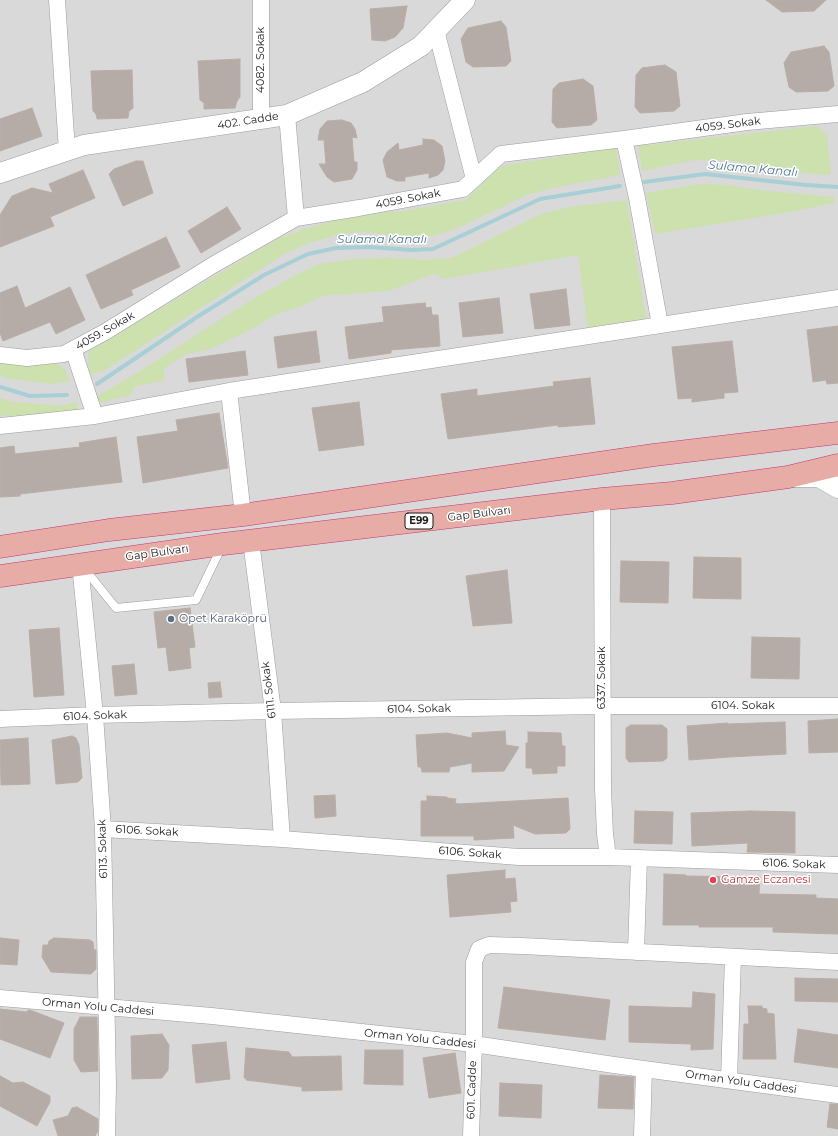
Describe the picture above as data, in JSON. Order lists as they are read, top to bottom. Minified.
{"streets":{"highway":["Gap Bulvarı","E99"],"street":["4082. Sokak","402. Cadde","4059. Sokak","6337. Sokak","6111. Sokak","6104. Sokak","6106. Sokak","6113. Sokak","Orman Yolu Caddesi","601. Cadde"]},"crossings":[["4082. Sokak","402. Cadde"],["Gap Bulvarı","6337. Sokak"],["Gap Bulvarı","6111. Sokak"],["Gap Bulvarı","6113. Sokak"],["6337. Sokak","6104. Sokak"],["6337. Sokak","6106. Sokak"],["6111. Sokak","6104. Sokak"],["6111. Sokak","6106. Sokak"],["6104. Sokak","6113. Sokak"],["6106. Sokak","6113. Sokak"],["6113. Sokak","Orman Yolu Caddesi"],["Orman Yolu Caddesi","601. Cadde"]],"water":["Sulama Kanalı"],"places":["Opet Karaköprü","Gamze Eczanesi"]}
